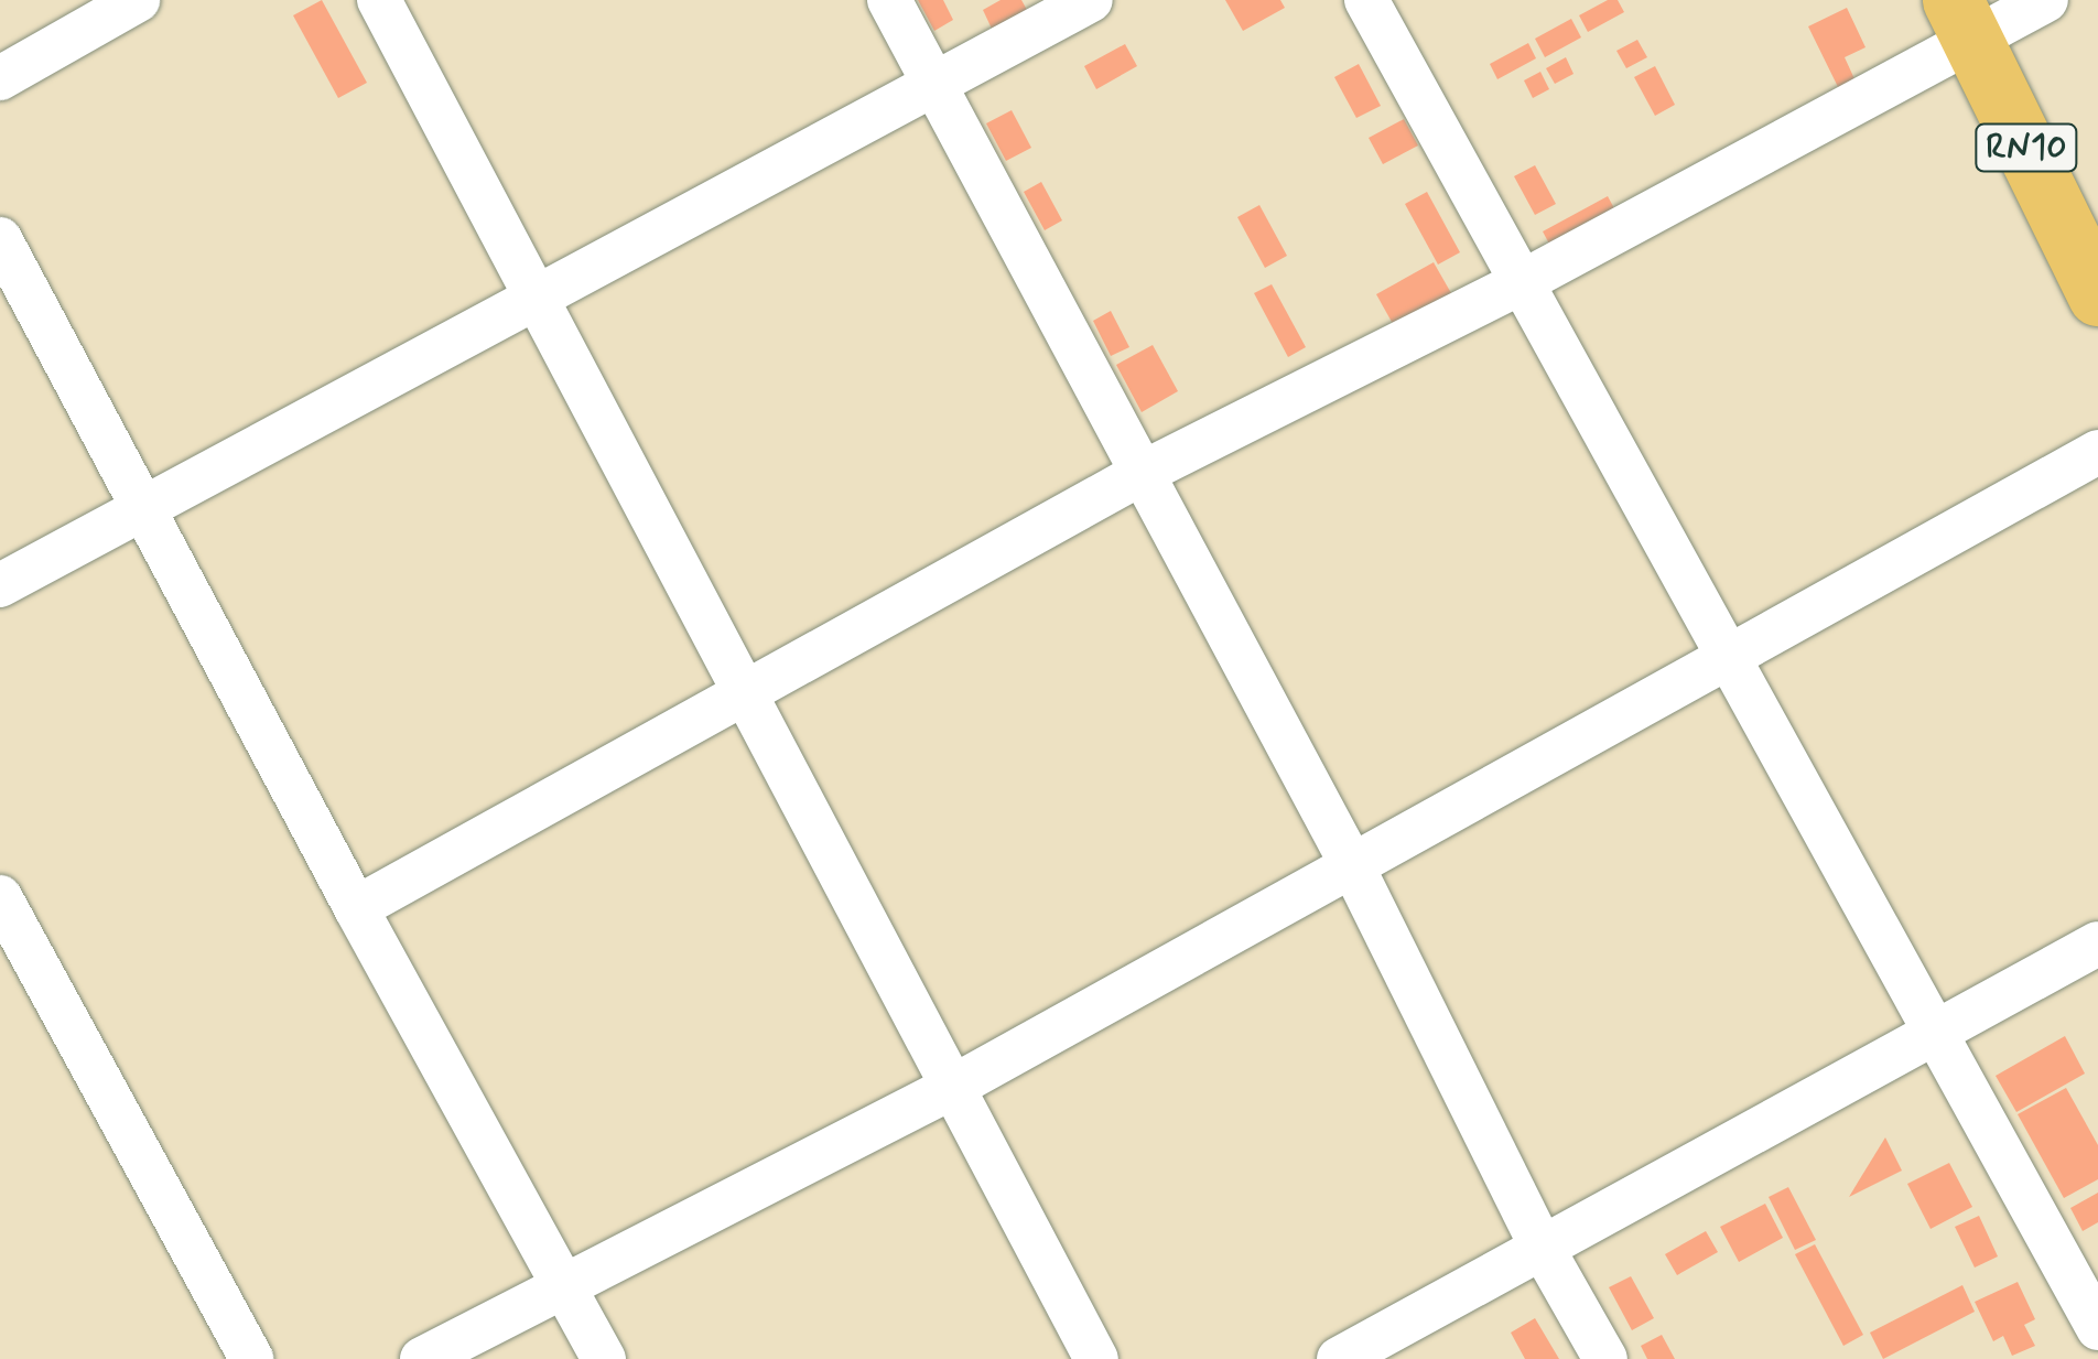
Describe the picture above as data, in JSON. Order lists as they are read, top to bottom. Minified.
{"streets":{"highway":["RN10"]}}
